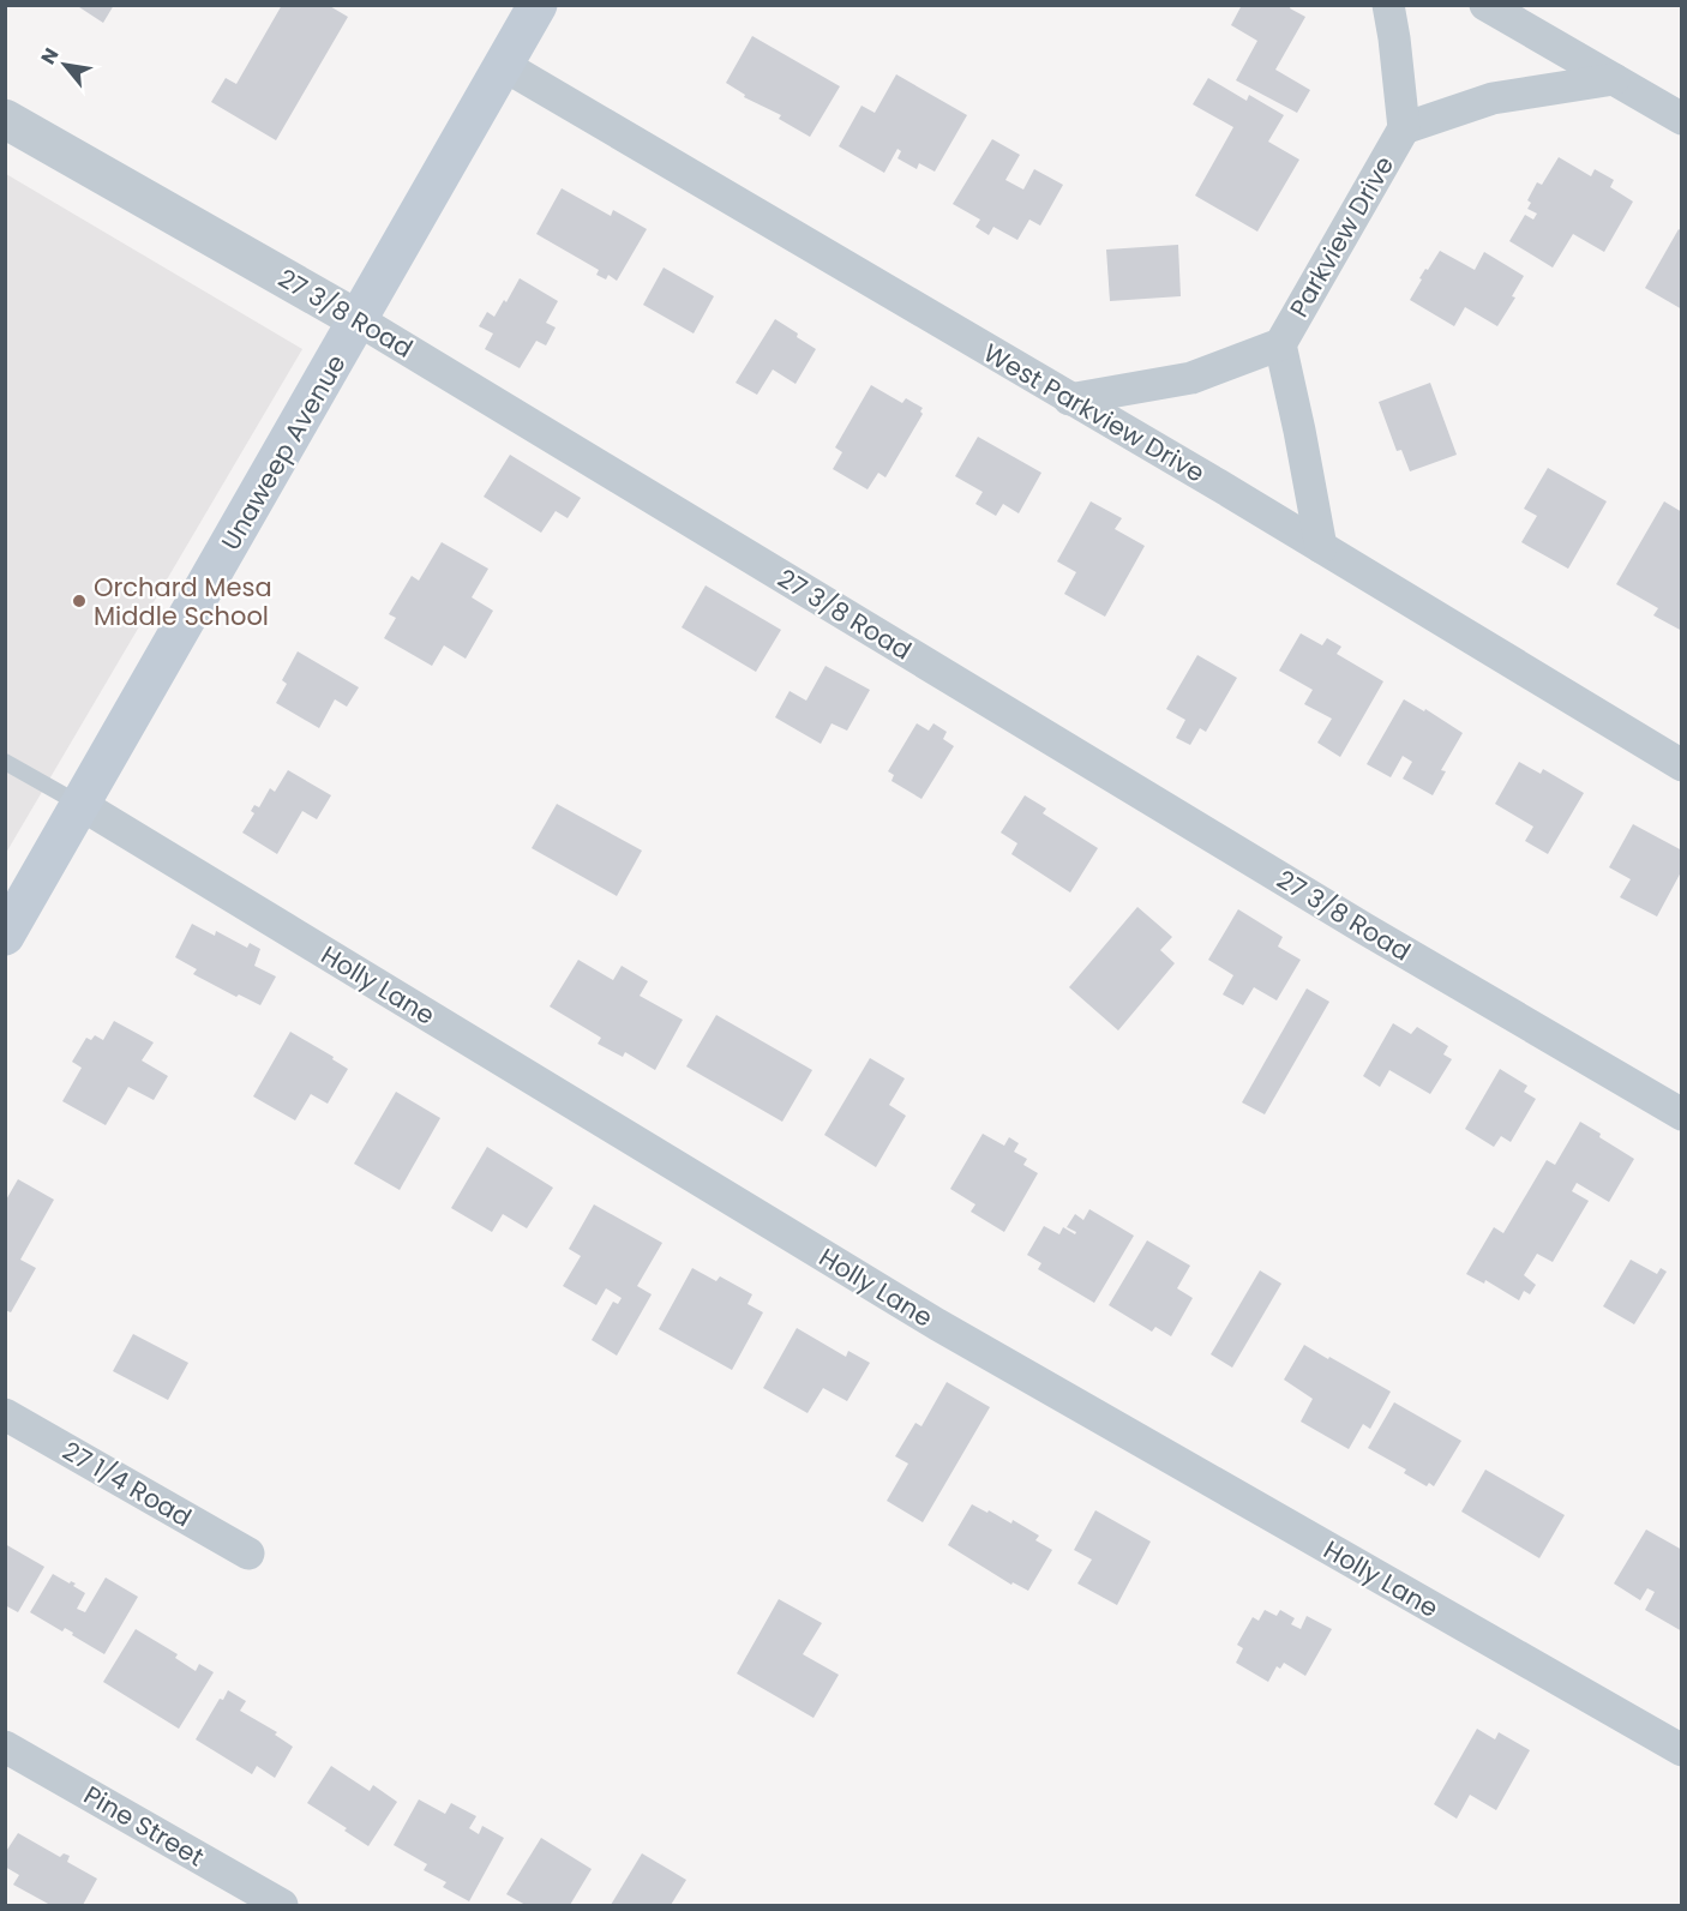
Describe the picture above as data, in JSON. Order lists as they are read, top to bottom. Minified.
{"streets":{"main road":["Unaweep Avenue"],"street":["Parkview Drive","27 3/8 Road","West Parkview Drive","Holly Lane","27 1/4 Road","Pine Street"]},"crossings":[["Parkview Drive","West Parkview Drive"],["27 3/8 Road","Unaweep Avenue"],["West Parkview Drive","Unaweep Avenue"],["Unaweep Avenue","Holly Lane"]],"places":["Orchard Mesa Middle School"],"north":"top left"}
